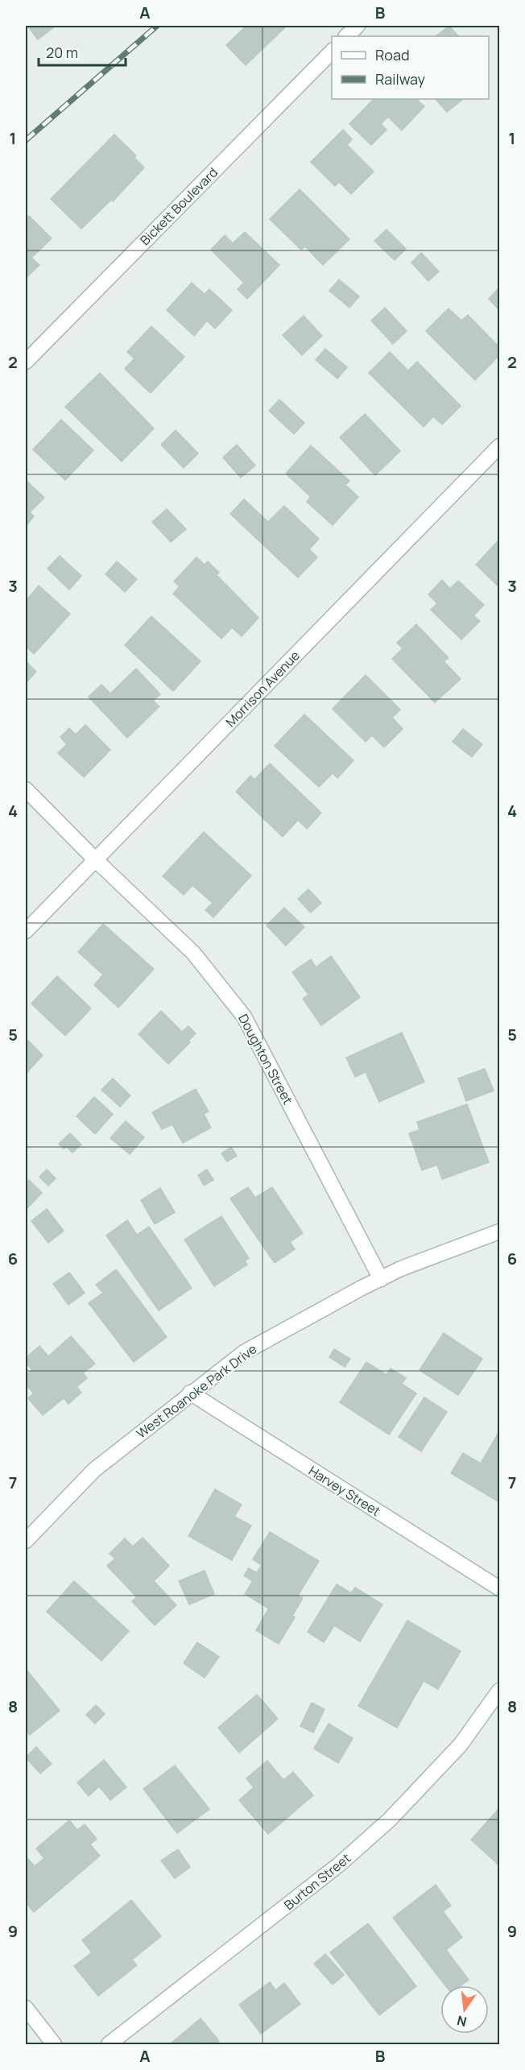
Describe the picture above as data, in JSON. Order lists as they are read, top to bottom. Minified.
{"streets":{"street":["Bickett Boulevard","Morrison Avenue","Doughton Street","West Roanoke Park Drive","Harvey Street","Burton Street"]},"crossings":[["Morrison Avenue","Doughton Street"],["Doughton Street","West Roanoke Park Drive"],["West Roanoke Park Drive","Harvey Street"]],"legend":["Road","Railway"],"scale_bar":"20 m","north":"bottom","grid":{"columns":["A","B"],"rows":["1","2","3","4","5","6","7","8","9"]}}
